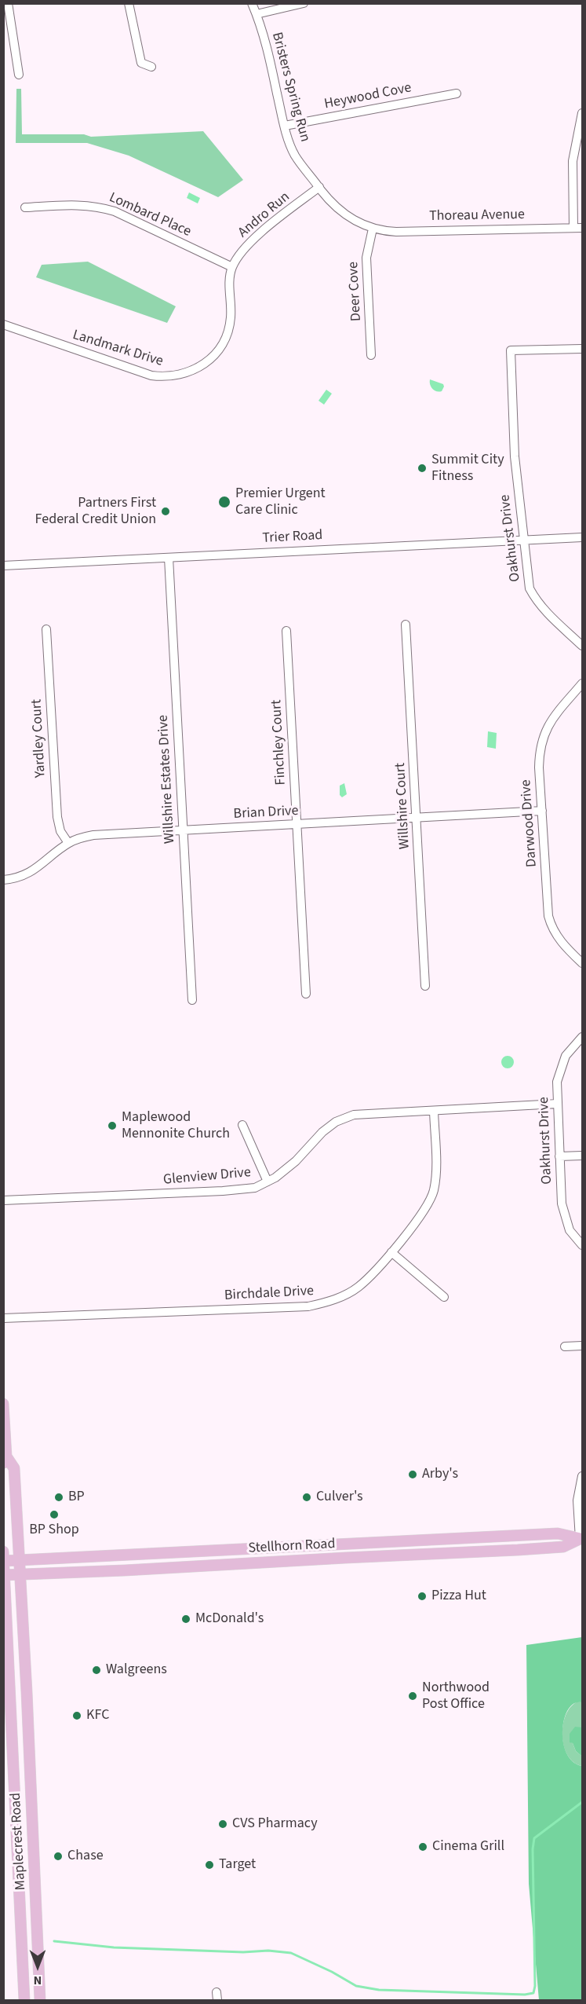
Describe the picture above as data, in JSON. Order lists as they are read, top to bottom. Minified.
{"streets":{"main road":["Stellhorn Road","Maplecrest Road"],"street":["Bristers Spring Run","Heywood Cove","Lombard Place","Andro Run","Thoreau Avenue","Deer Cove","Landmark Drive","Trier Road","Oakhurst Drive","Yardley Court","Finchley Court","Willshire Estates Drive","Willshire Court","Brian Drive","Darwood Drive","Glenview Drive","Birchdale Drive"]},"crossings":[["Bristers Spring Run","Heywood Cove"],["Bristers Spring Run","Andro Run"],["Bristers Spring Run","Thoreau Avenue"],["Bristers Spring Run","Deer Cove"],["Lombard Place","Andro Run"],["Lombard Place","Landmark Drive"],["Andro Run","Landmark Drive"],["Thoreau Avenue","Deer Cove"],["Trier Road","Oakhurst Drive"],["Trier Road","Willshire Estates Drive"],["Oakhurst Drive","Glenview Drive"],["Yardley Court","Brian Drive"],["Finchley Court","Brian Drive"],["Willshire Estates Drive","Brian Drive"],["Willshire Court","Brian Drive"],["Brian Drive","Darwood Drive"],["Glenview Drive","Birchdale Drive"],["Stellhorn Road","Maplecrest Road"]],"places":["Summit City Fitness","Premier Urgent Care Clinic","Partners First Federal Credit Union","Maplewood Mennonite Church","Arby's","BP","Culver's","BP Shop","Pizza Hut","McDonald's","Walgreens","Northwood Post Office","KFC","CVS Pharmacy","Cinema Grill","Chase","Target"],"north":"bottom"}
